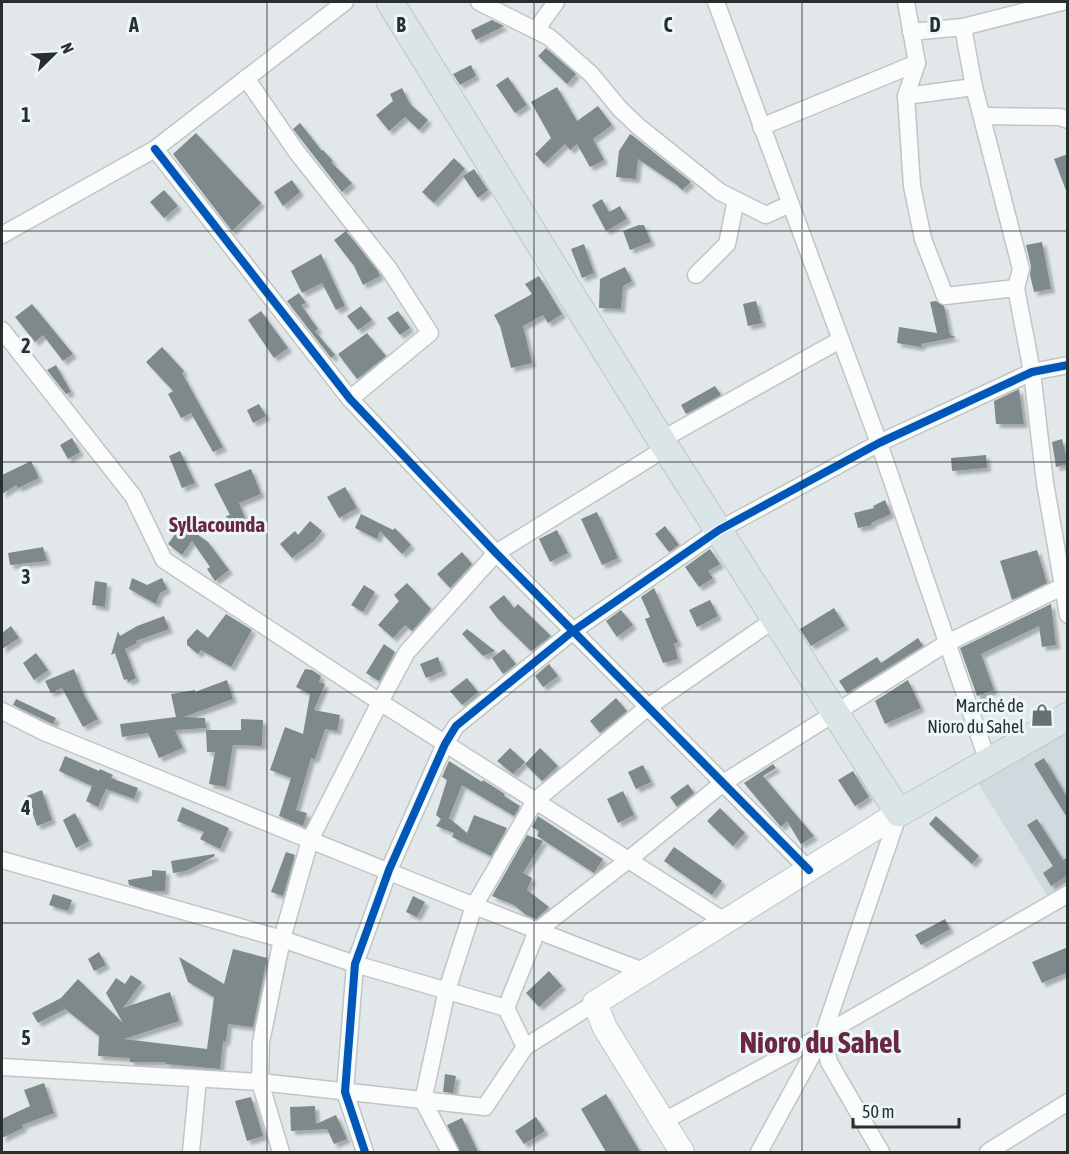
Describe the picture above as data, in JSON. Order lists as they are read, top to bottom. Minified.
{"districts":["Syllacounda","Nioro du Sahel"],"places":{"shop":["Marché de Nioro du Sahel"]},"scale_bar":"50 m","north":"top right","grid":{"columns":["A","B","C","D"],"rows":["1","2","3","4","5"]}}
